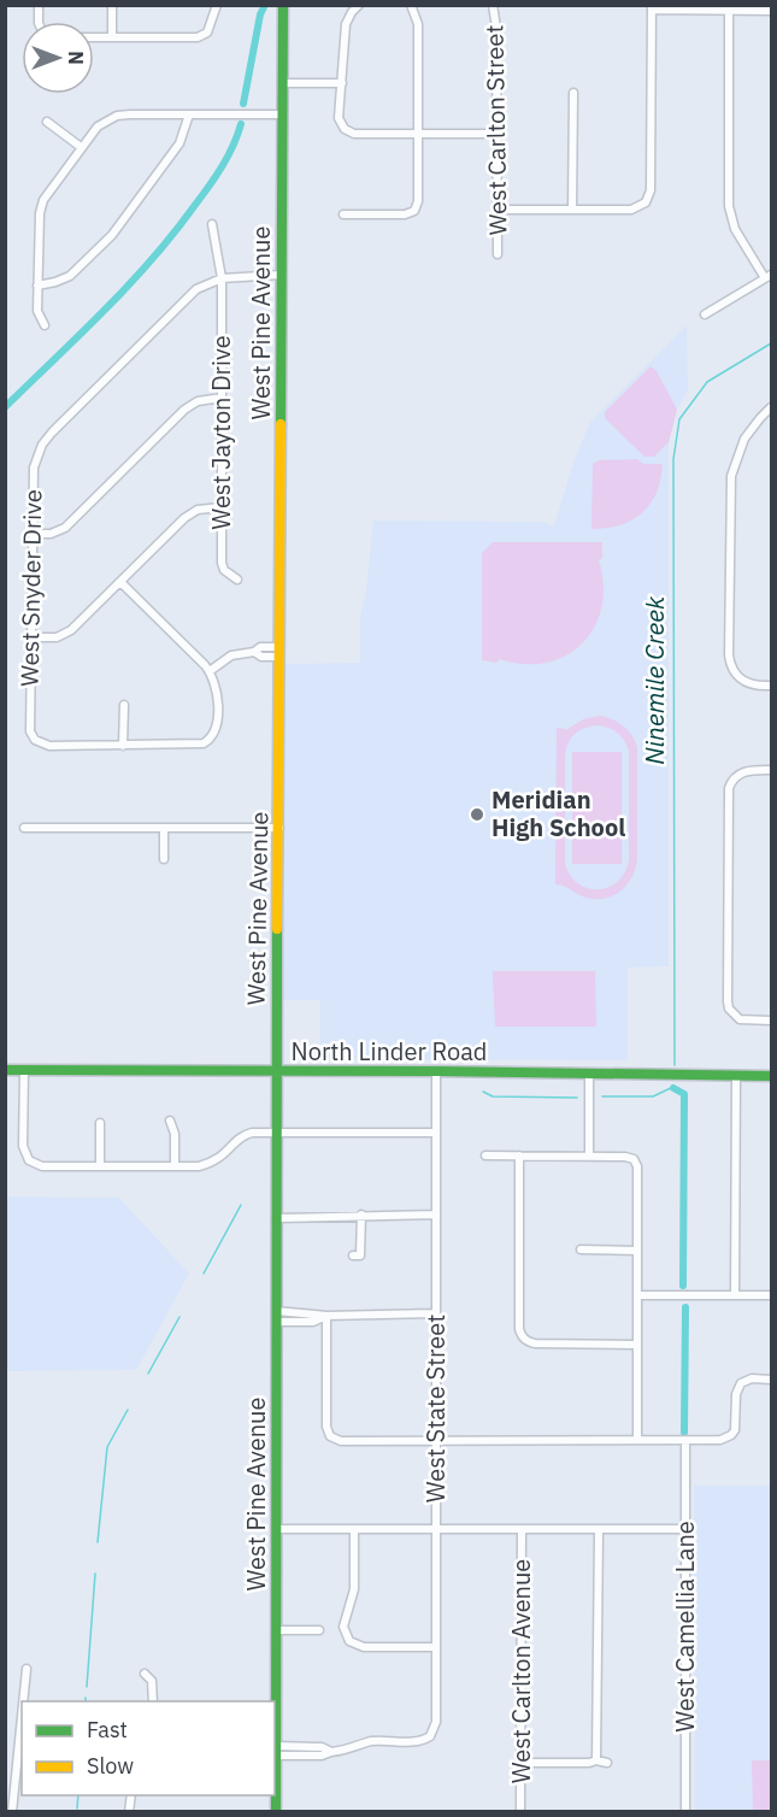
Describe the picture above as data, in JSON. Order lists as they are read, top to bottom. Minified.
{"streets":{"street":["West Carlton Street","West Pine Avenue","West Jayton Drive","West Snyder Drive","North Linder Road","West State Street","West Camellia Lane","West Carlton Avenue"]},"crossings":[["West Pine Avenue","North Linder Road"],["West Pine Avenue","West State Street"],["West Jayton Drive","West Snyder Drive"],["North Linder Road","West State Street"]],"water":["Ninemile Creek"],"places":["Meridian High School"],"legend":["Fast","Slow"],"north":"right"}
